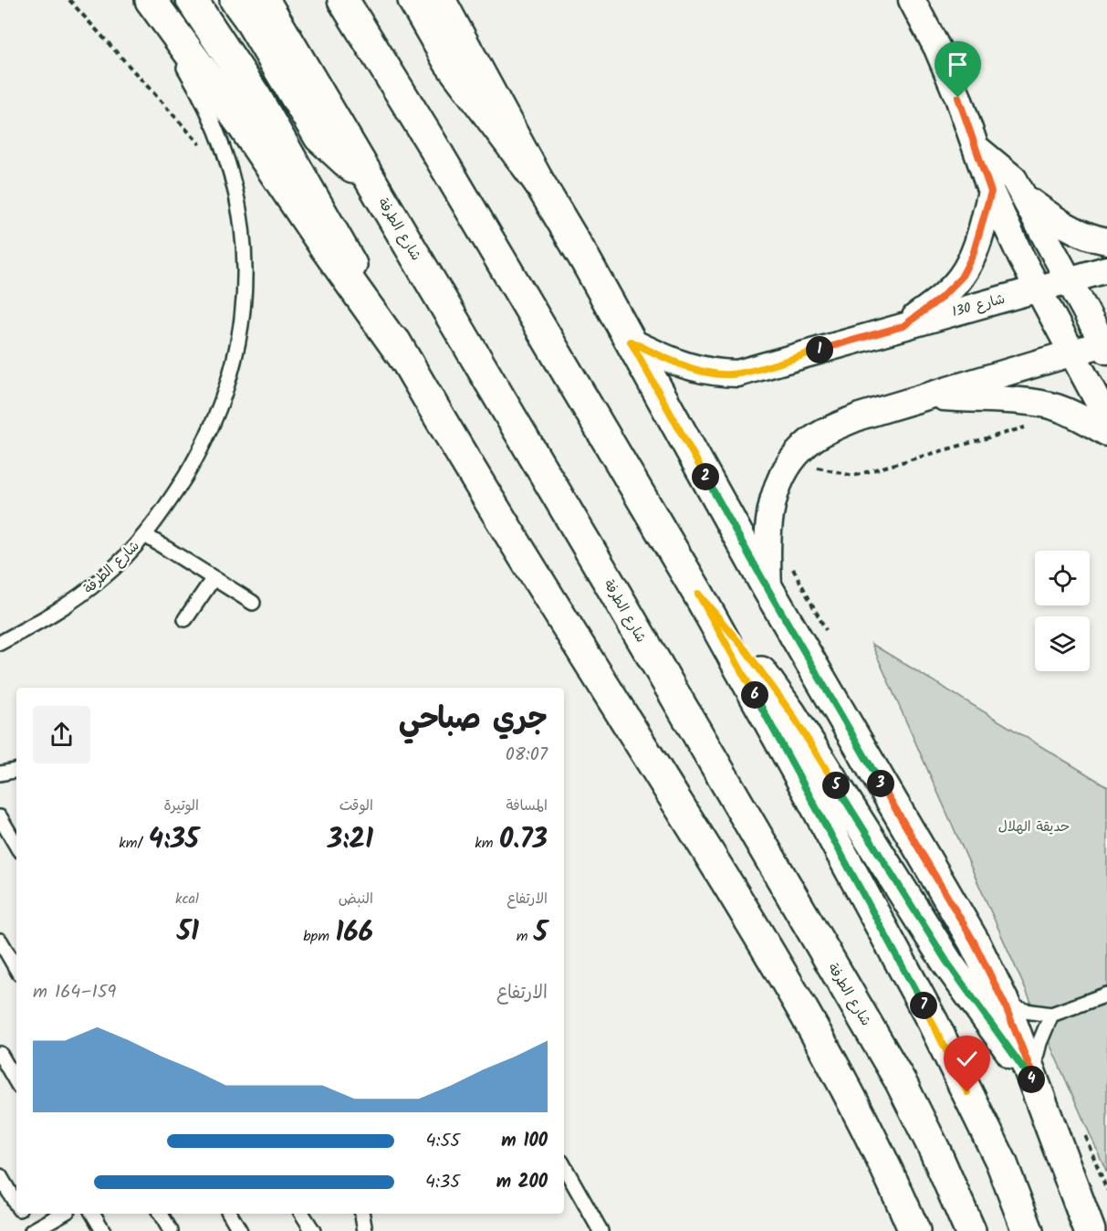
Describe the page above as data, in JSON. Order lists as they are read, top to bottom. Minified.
{"streets":{"main road":["شارع الطرفة"],"street":["شارع 130"]},"parks":["حديقة الهلال"],"page":{"pins":["1","2","6","3","5","7","4"],"heading":["جري صباحي","08:07"],"stats":[["المسافة","0.73 km"],["الوقت","3:21"],["الوتيرة","4:35 /km"],["الارتفاع","5 m"],["النبض","166 bpm"],["kcal","51"]],"chart":["الارتفاع","159–164 m"],"list":[{"name":"100 m","note":"4:55"},{"name":"200 m","note":"4:35"}]}}
